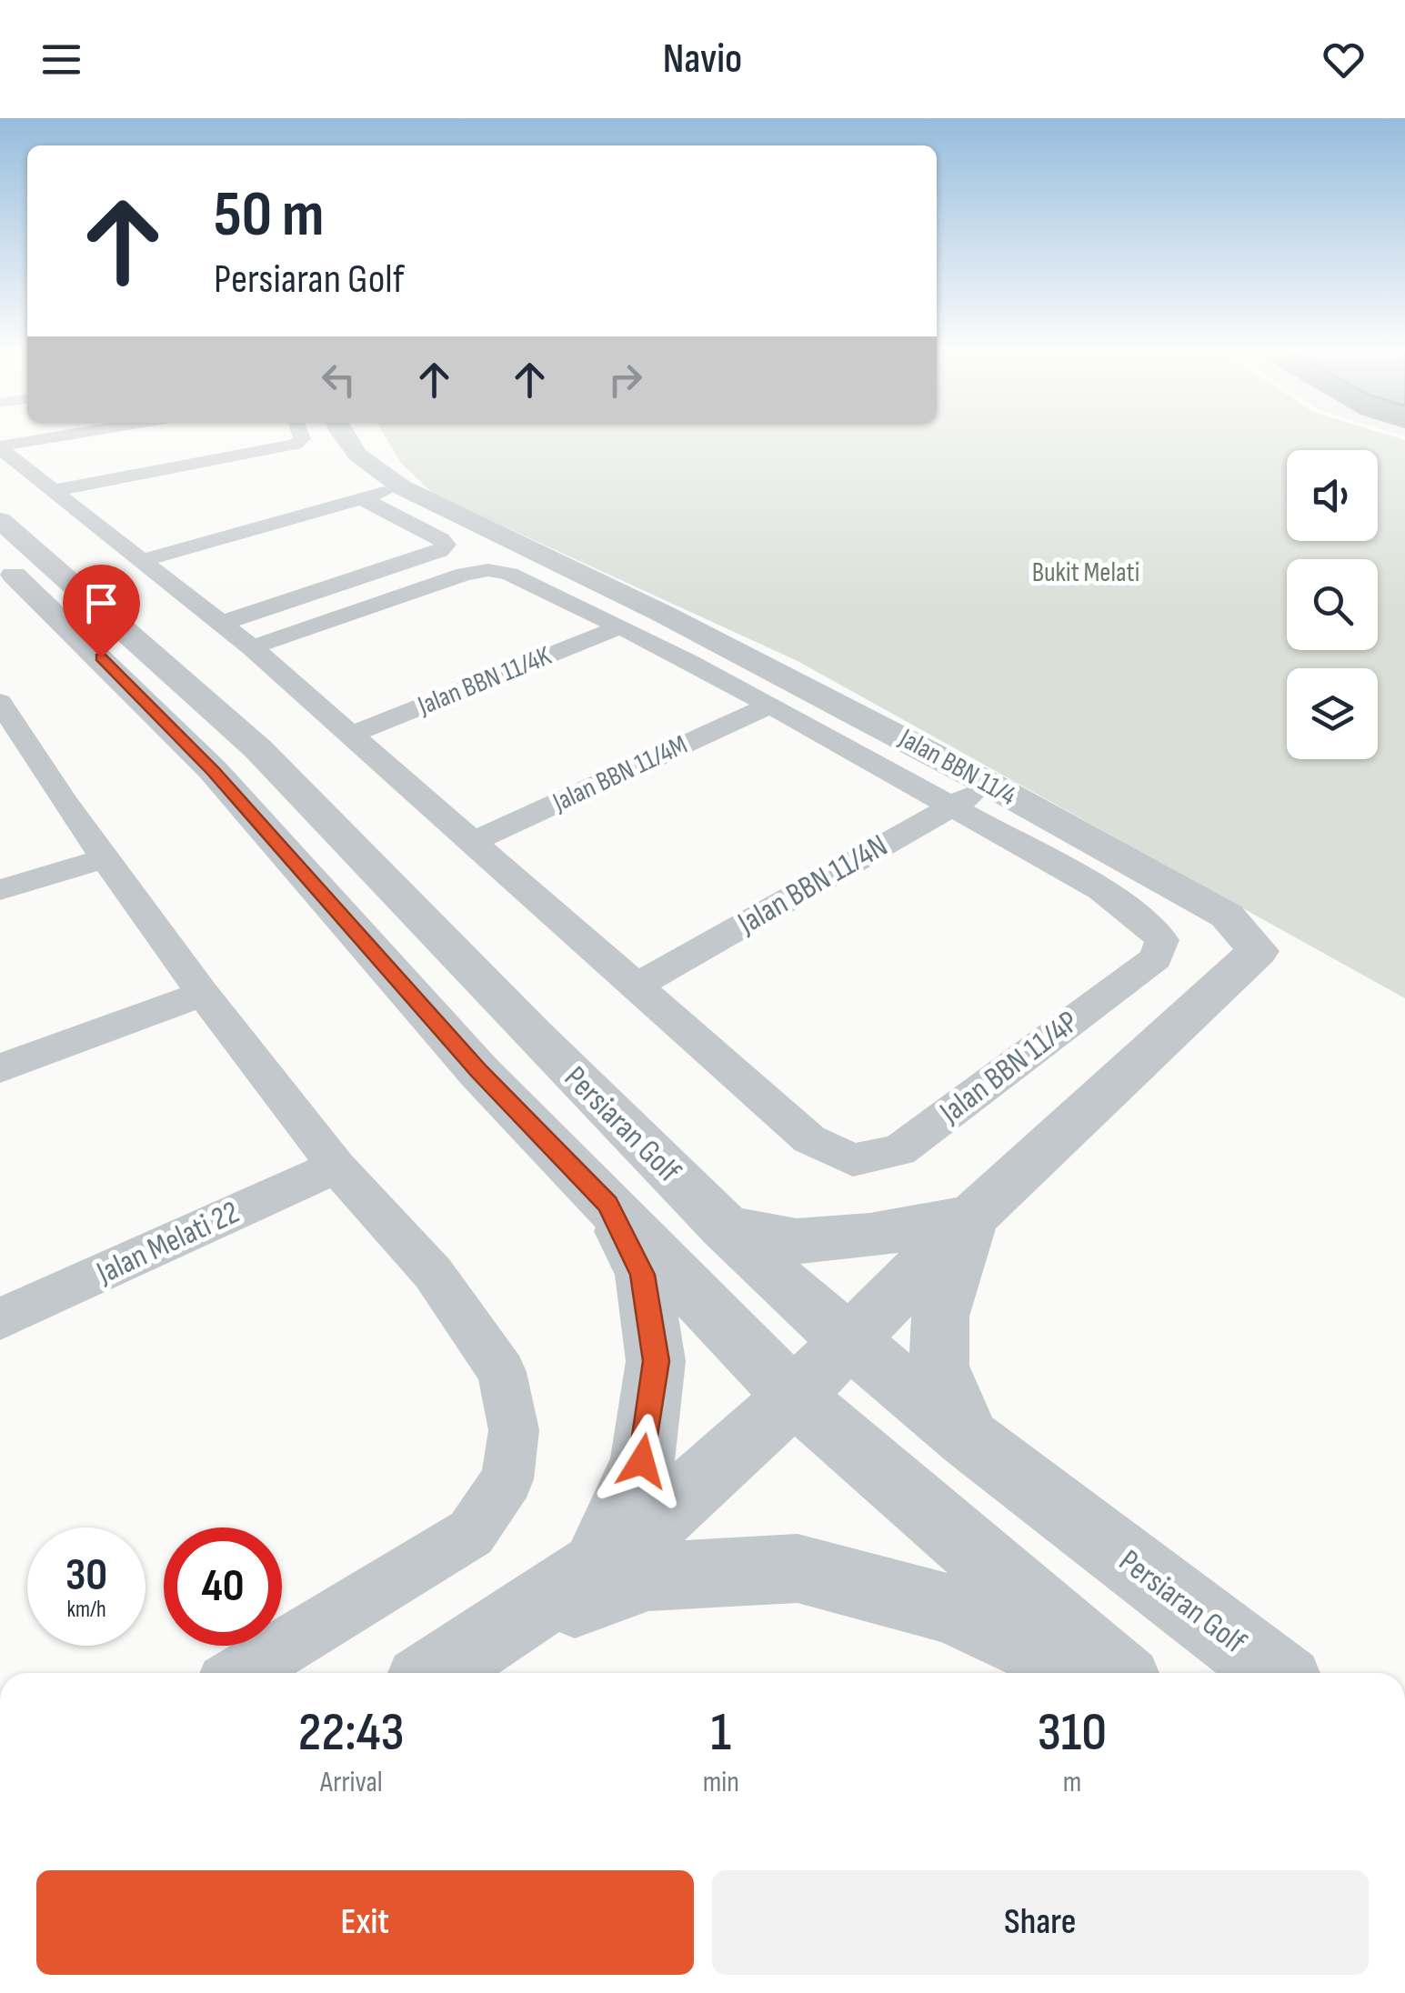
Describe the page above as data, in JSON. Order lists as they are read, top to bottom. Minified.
{"streets":{"street":["Jalan BBN 11/4K","Jalan BBN 11/4","Jalan BBN 11/4M","Jalan BBN 11/4N","Jalan BBN 11/4P","Persiaran Golf","Jalan Melati 22"]},"crossings":[["Jalan BBN 11/4","Jalan BBN 11/4N"],["Jalan BBN 11/4N","Jalan BBN 11/4P"]],"parks":["Bukit Melati"],"page":{"header":"Navio","turn":["50 m","Persiaran Golf"],"speed":"30 km/h","limit":"40","eta":["22:43","Arrival","1","min","310","m"],"buttons":["Exit","Share"]}}
